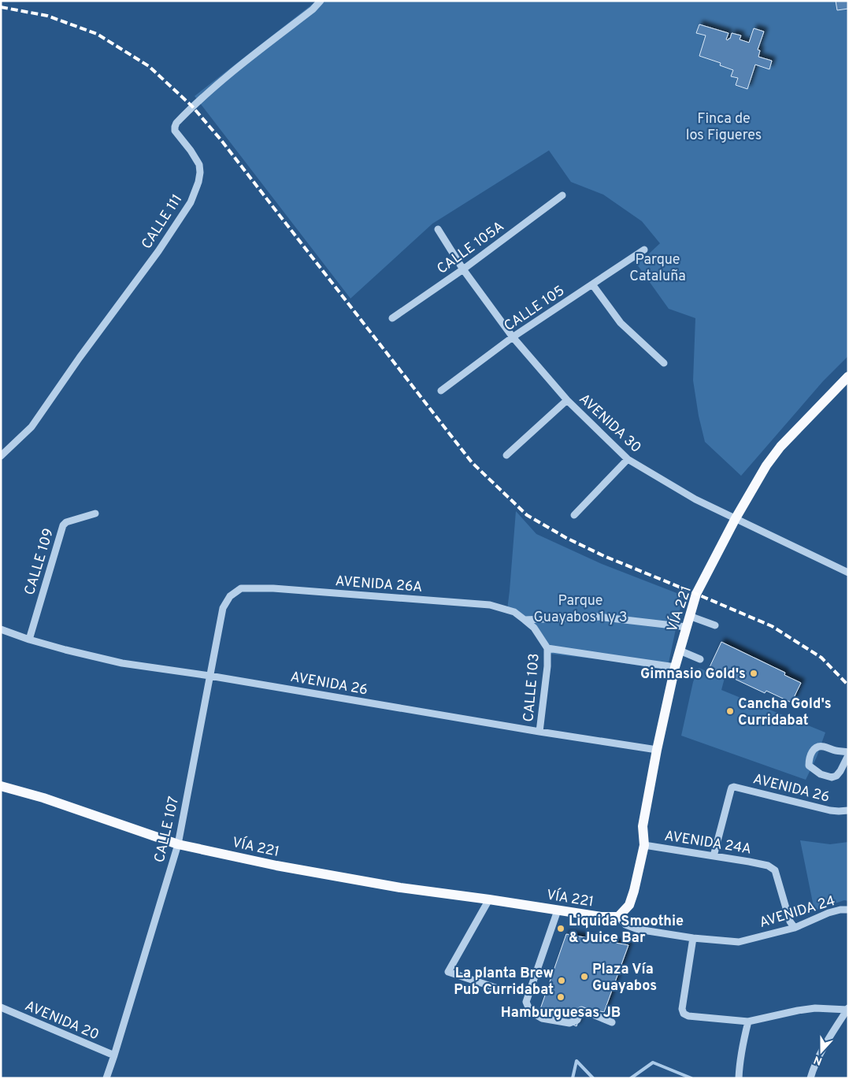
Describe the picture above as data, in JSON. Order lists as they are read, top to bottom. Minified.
{"streets":{"main road":["VÍA 221"],"street":["CALLE 111","CALLE 105A","CALLE 105","AVENIDA 30","CALLE 109","AVENIDA 26A","AVENIDA 26","CALLE 103","CALLE 107","AVENIDA 24A","AVENIDA 24","AVENIDA 20"]},"crossings":[["CALLE 105A","AVENIDA 30"],["CALLE 105","AVENIDA 30"],["AVENIDA 30","VÍA 221"],["CALLE 109","AVENIDA 26"],["AVENIDA 26A","CALLE 103"],["AVENIDA 26A","CALLE 107"],["VÍA 221","AVENIDA 26"],["VÍA 221","CALLE 107"],["VÍA 221","AVENIDA 24A"],["VÍA 221","AVENIDA 24"],["AVENIDA 26","CALLE 103"],["AVENIDA 26","CALLE 107"],["AVENIDA 26","AVENIDA 24A"],["CALLE 107","AVENIDA 20"],["AVENIDA 24A","AVENIDA 24"]],"parks":["Finca de los Figueres","Parque Cataluña","Parque Guayabos 1 y 3"],"places":["Gimnasio Gold's","Cancha Gold's Curridabat","Liquida Smoothie & Juice Bar","Plaza Vía Guayabos","La planta Brew Pub Curridabat","Hamburguesas JB"],"north":"bottom"}
